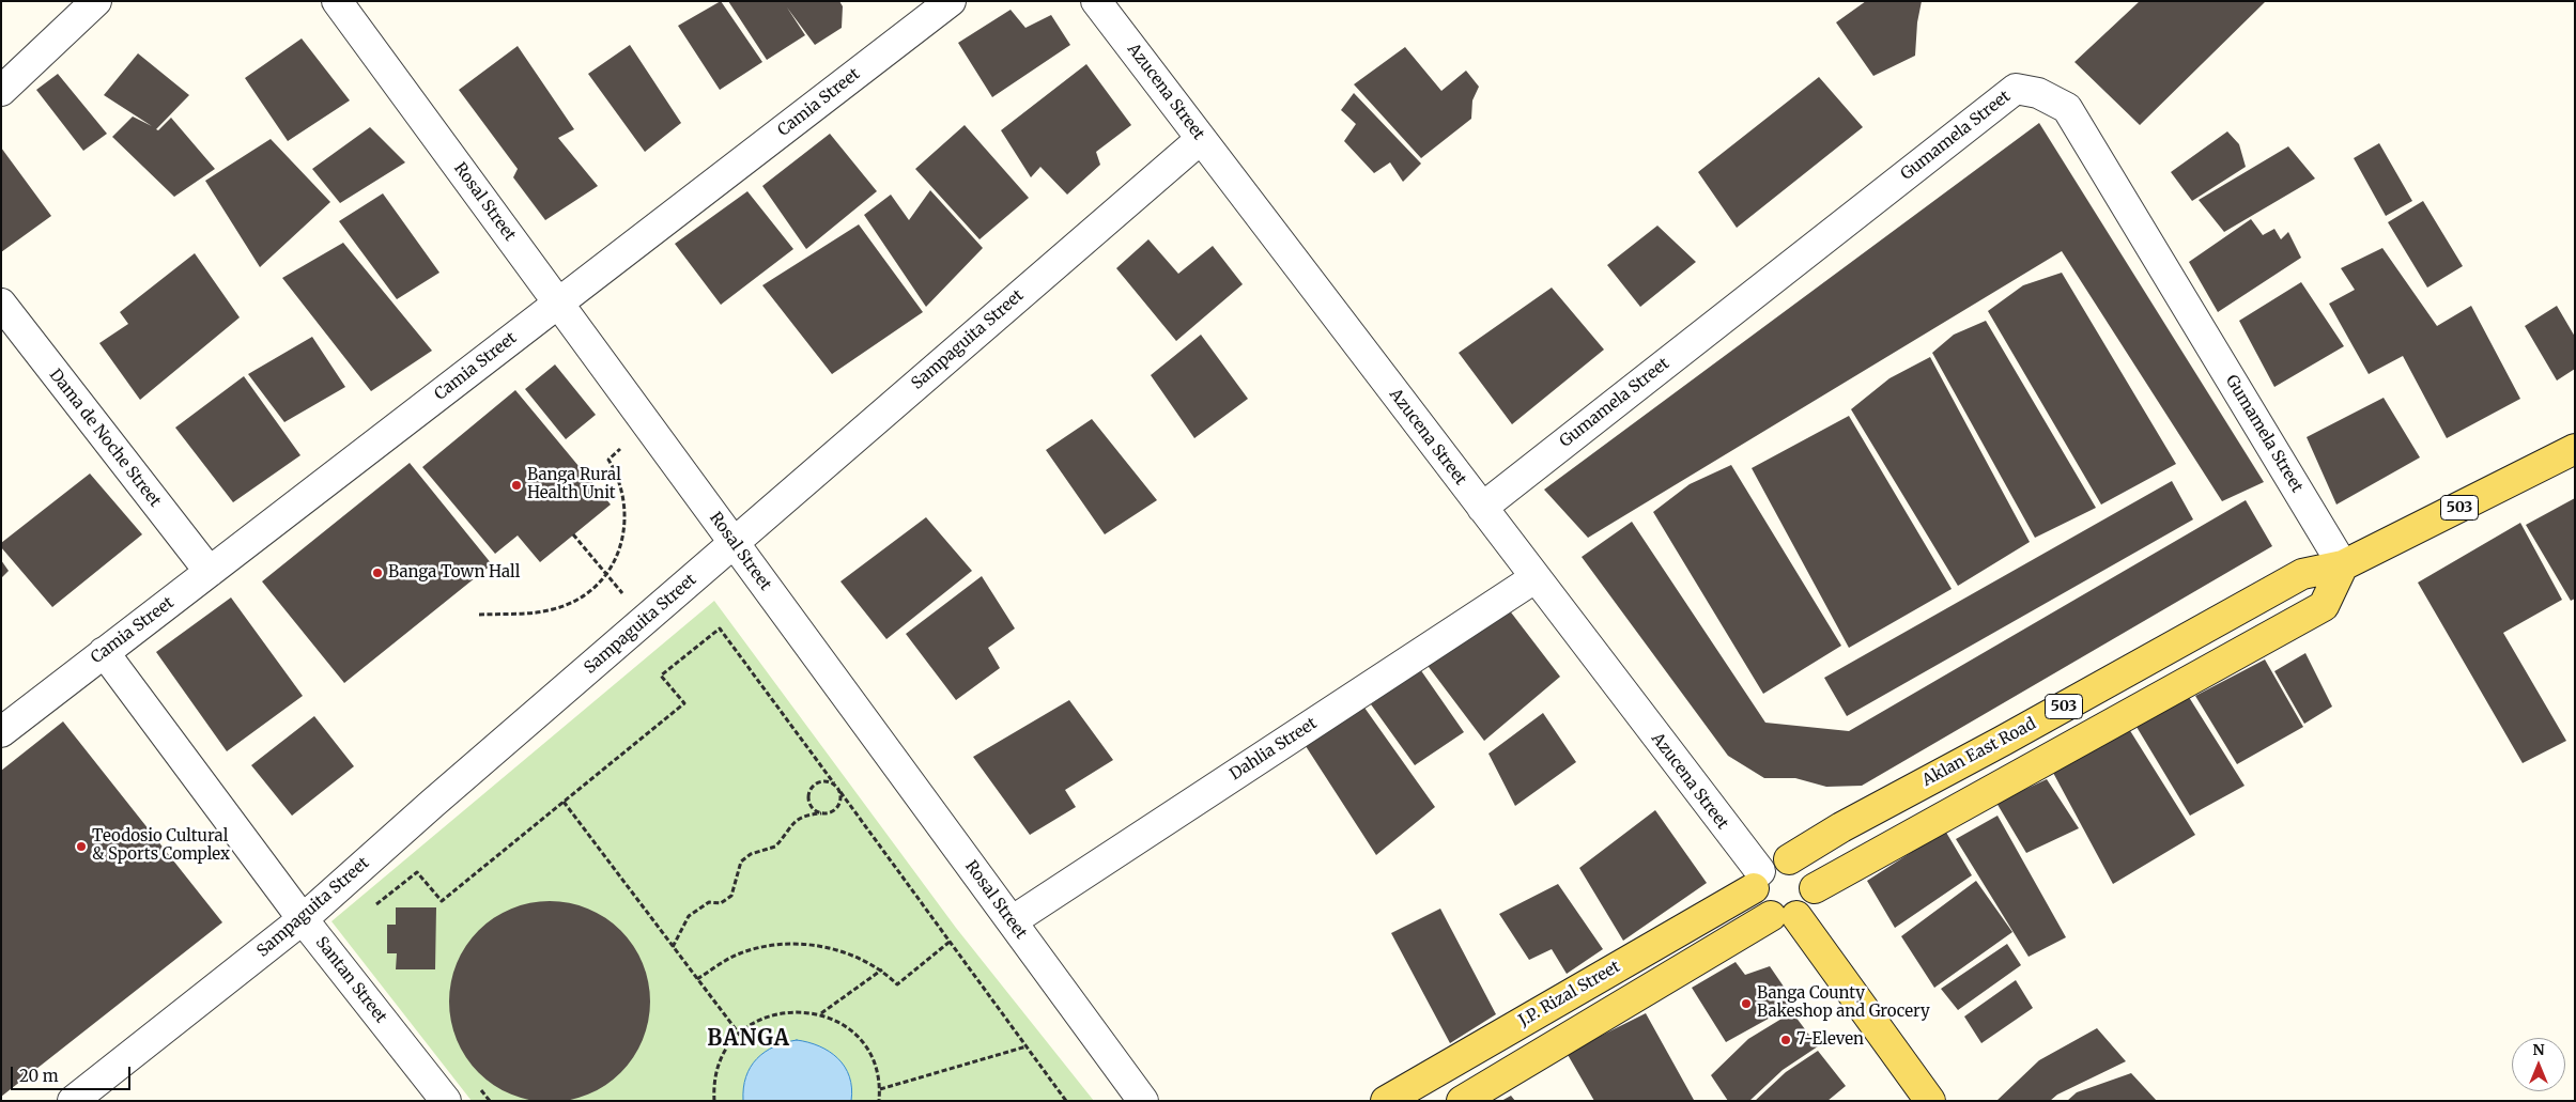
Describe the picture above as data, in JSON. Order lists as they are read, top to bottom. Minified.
{"streets":{"main road":["503","Aklan East Road","J.P. Rizal Street"],"street":["Azucena Street","Camia Street","Gumamela Street","Rosal Street","Sampaguita Street","Dama de Noche Street","Dahlia Street","Santan Street"]},"crossings":[["Azucena Street","Gumamela Street"],["Azucena Street","Sampaguita Street"],["Azucena Street","503"],["Azucena Street","Dahlia Street"],["Azucena Street","Aklan East Road"],["Azucena Street","J.P. Rizal Street"],["Camia Street","Rosal Street"],["Camia Street","Dama de Noche Street"],["Camia Street","Santan Street"],["Gumamela Street","503"],["Gumamela Street","Aklan East Road"],["Rosal Street","Sampaguita Street"],["Rosal Street","Dahlia Street"],["Sampaguita Street","Santan Street"],["503","Aklan East Road"],["503","J.P. Rizal Street"],["Aklan East Road","J.P. Rizal Street"]],"districts":["BANGA"],"places":["Banga Rural Health Unit","Banga Town Hall","Teodosio Cultural & Sports Complex","Banga County Bakeshop and Grocery","7-Eleven"],"scale_bar":"20 m","north":"top"}
